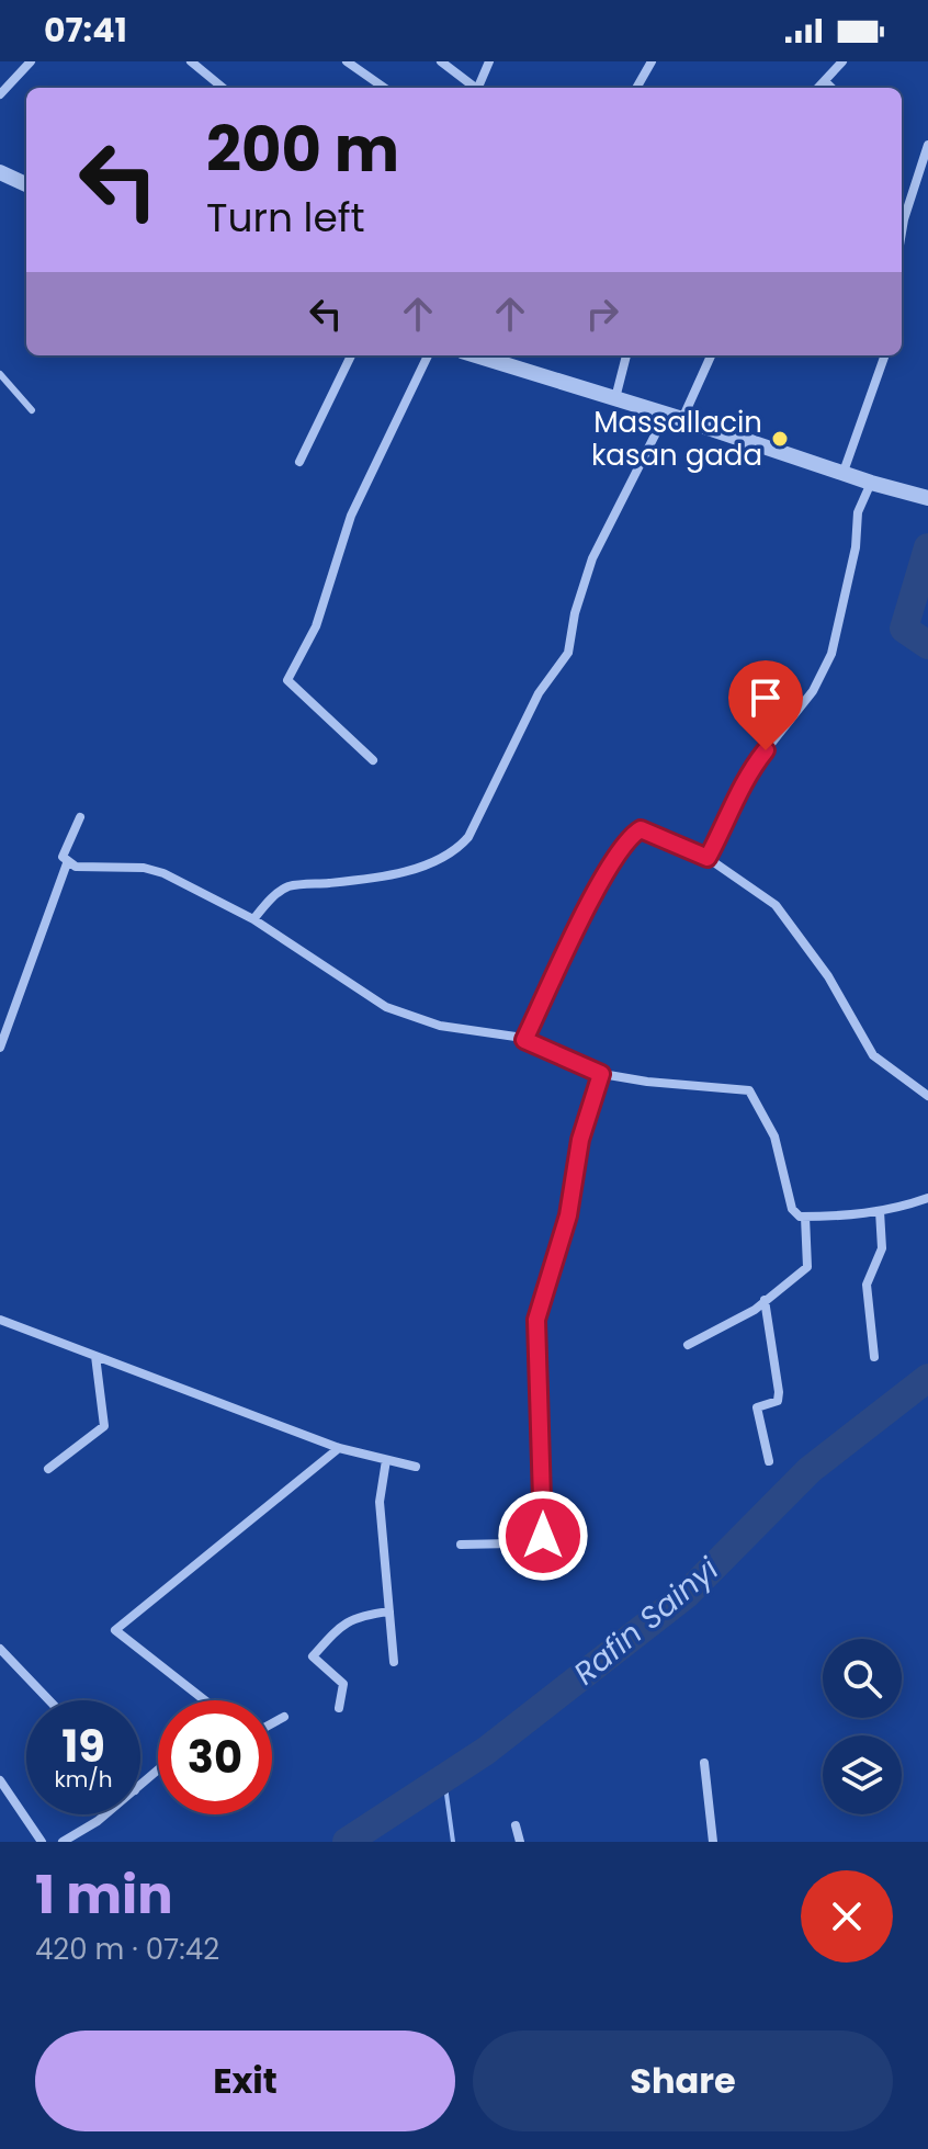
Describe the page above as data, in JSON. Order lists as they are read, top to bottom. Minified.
{"water":["Rafin Sainyi"],"places":["Massallacin kasan gada"],"page":{"status":"07:41","turn":["200 m","Turn left"],"speed":"19 km/h","limit":"30","heading":["1 min","420 m · 07:42"],"buttons":["Exit","Share"]}}
